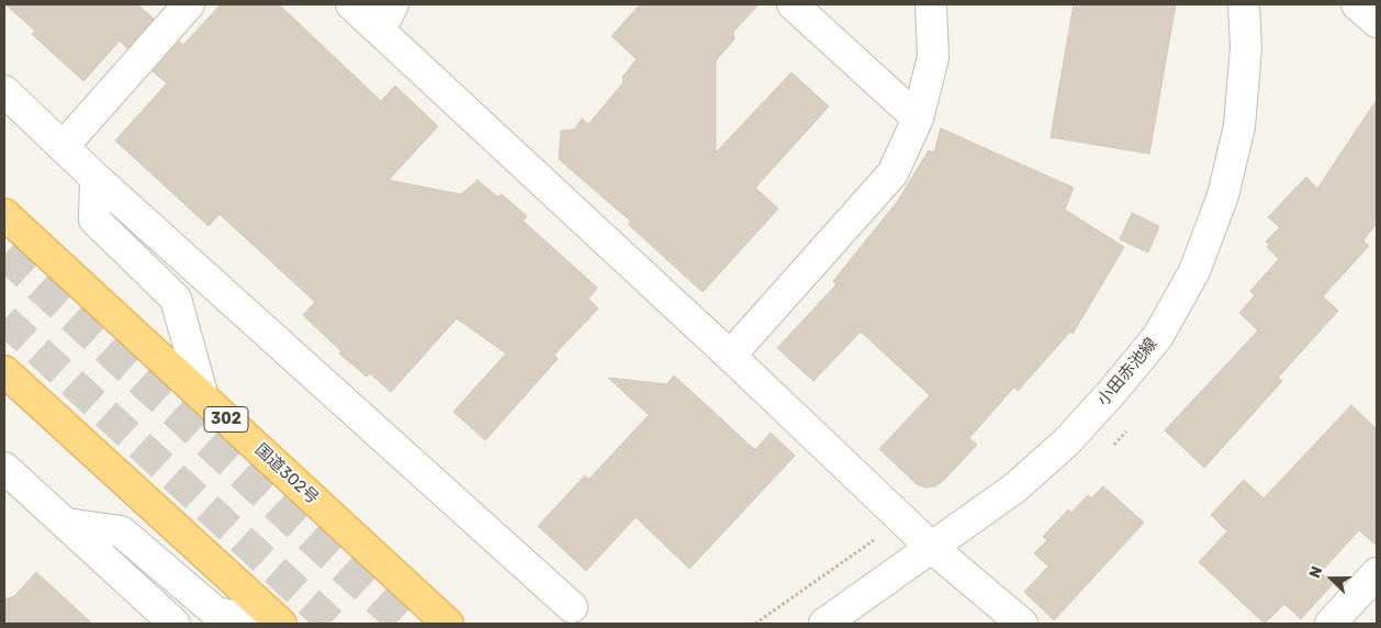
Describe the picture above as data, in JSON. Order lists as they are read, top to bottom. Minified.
{"streets":{"highway":["302","国道302号"],"street":["小田赤池線"]},"north":"left"}
